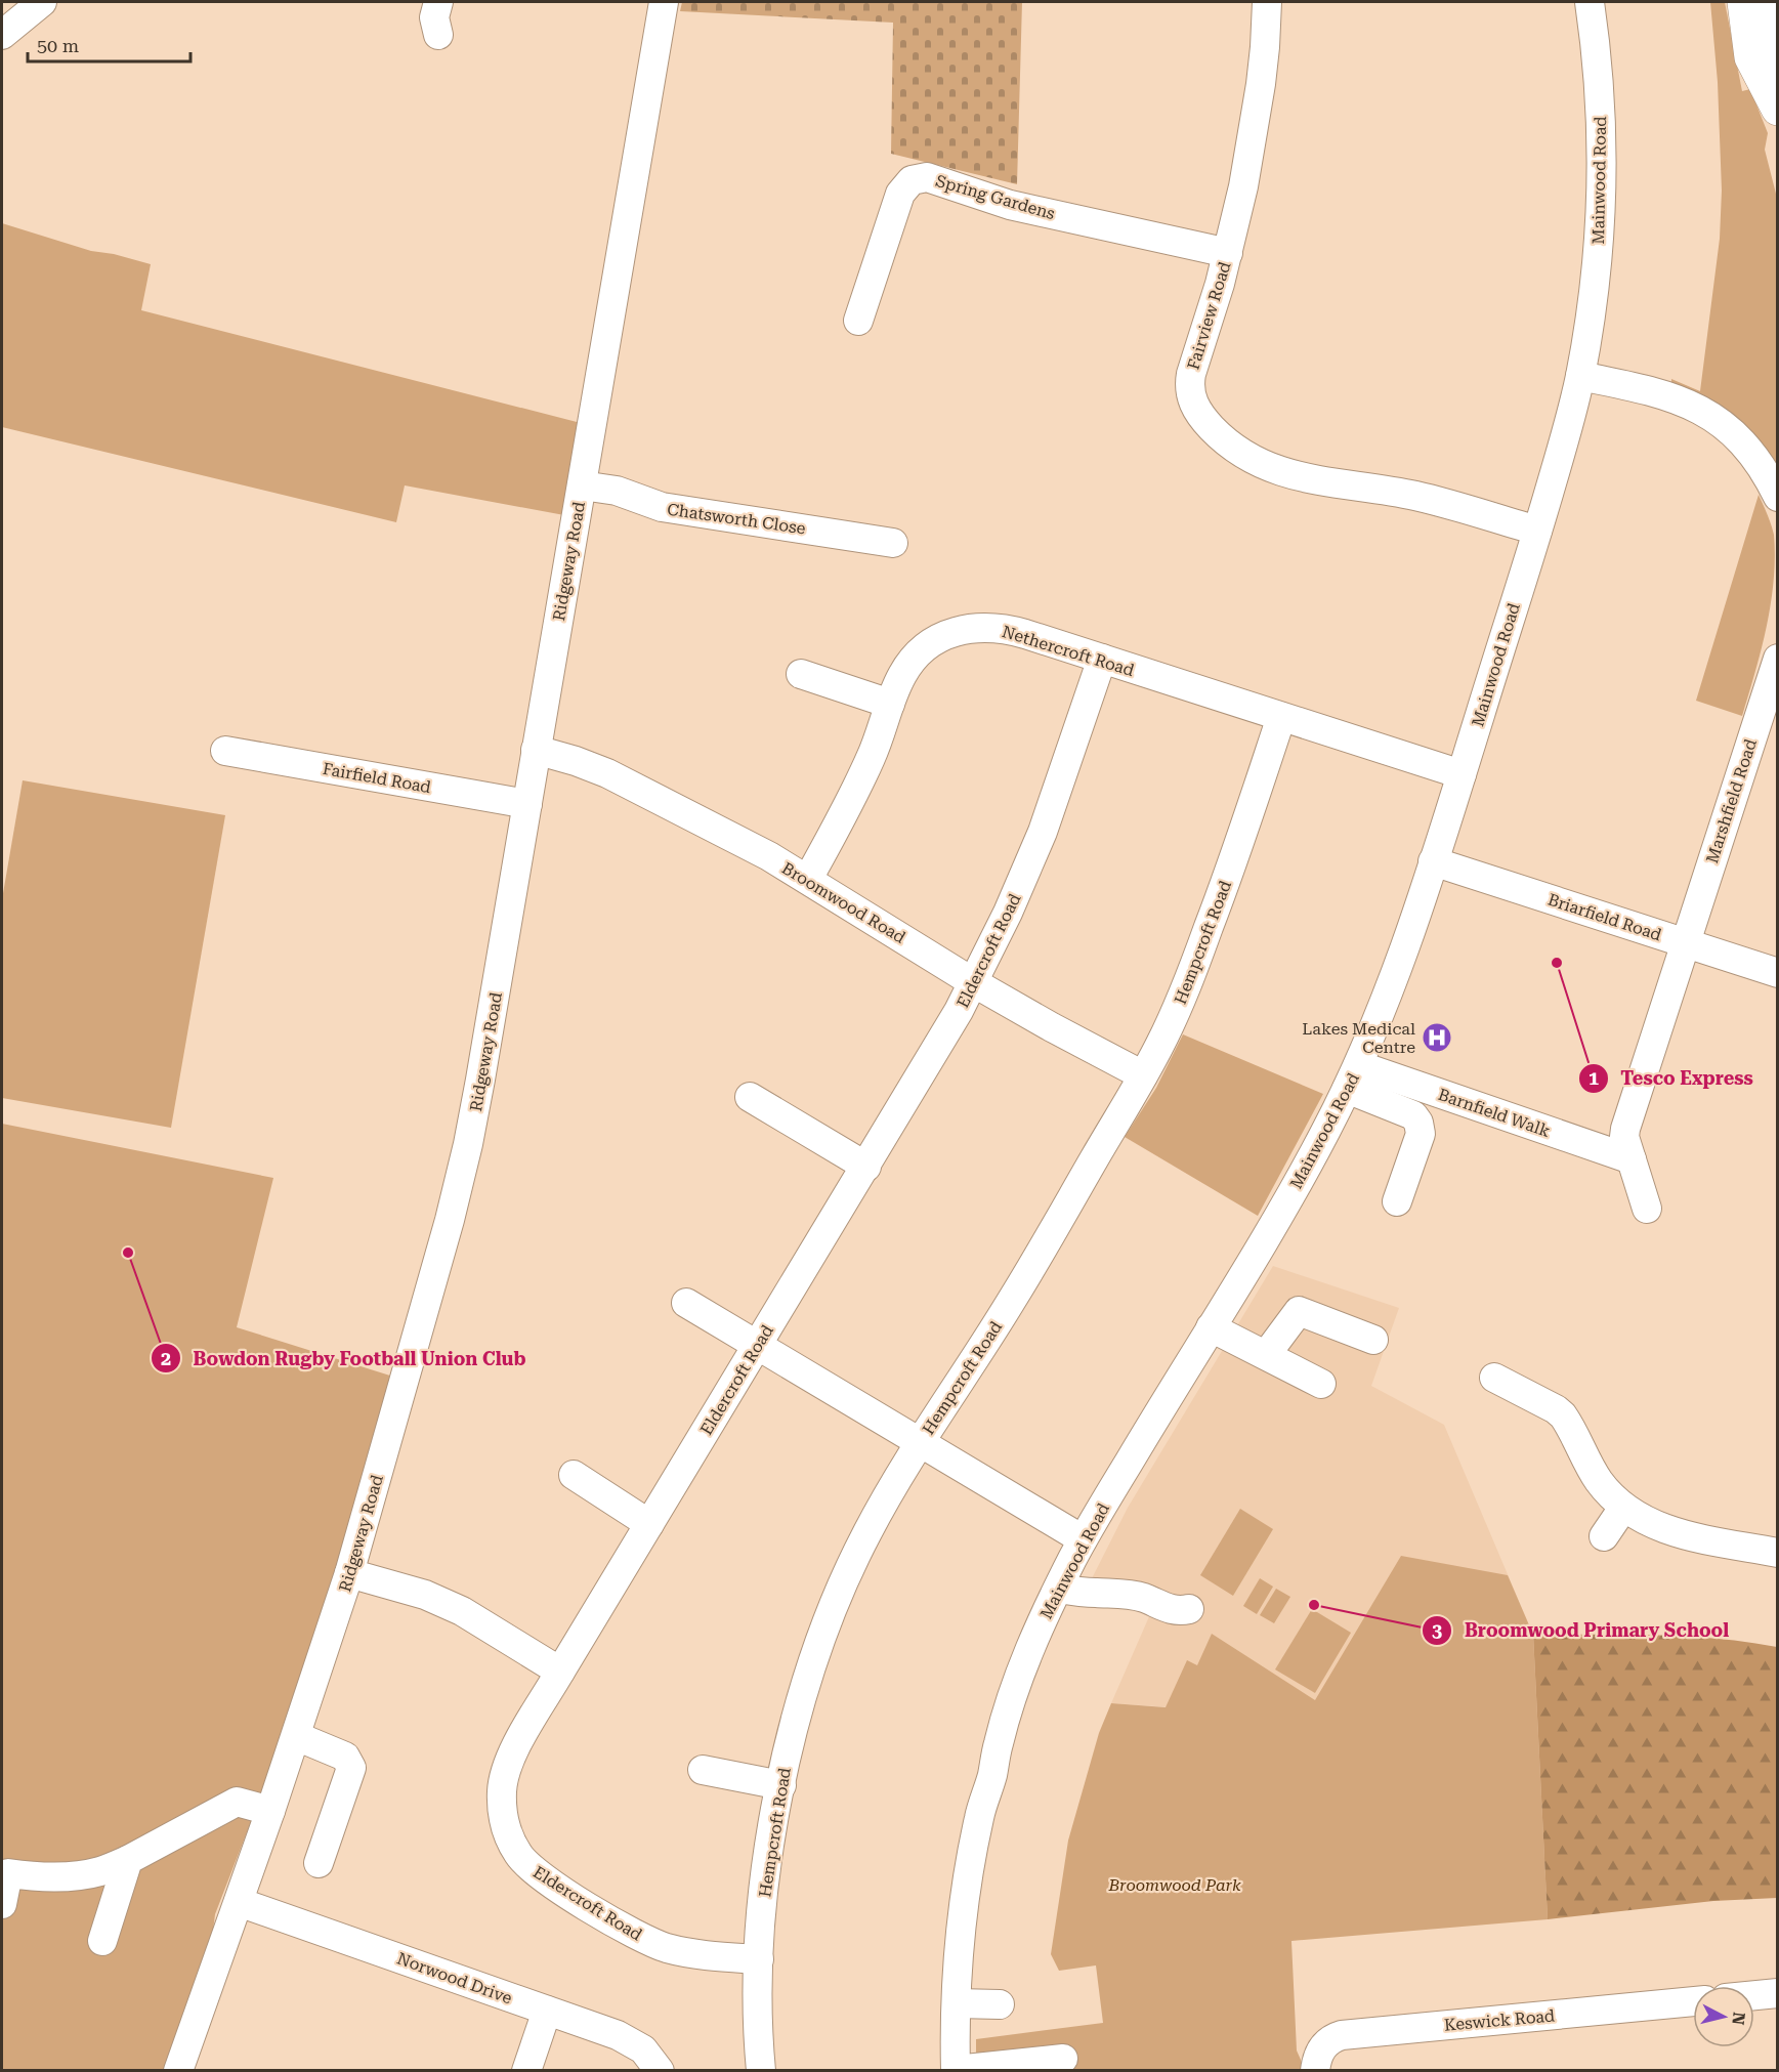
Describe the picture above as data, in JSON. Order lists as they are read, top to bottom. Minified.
{"streets":{"street":["Mainwood Road","Spring Gardens","Fairview Road","Chatsworth Close","Ridgeway Road","Nethercroft Road","Fairfield Road","Marshfield Road","Broomwood Road","Briarfield Road","Hempcroft Road","Eldercroft Road","Barnfield Walk","Norwood Drive","Keswick Road"]},"crossings":[["Mainwood Road","Fairview Road"],["Mainwood Road","Nethercroft Road"],["Mainwood Road","Briarfield Road"],["Mainwood Road","Barnfield Walk"],["Spring Gardens","Fairview Road"],["Chatsworth Close","Ridgeway Road"],["Ridgeway Road","Fairfield Road"],["Ridgeway Road","Broomwood Road"],["Ridgeway Road","Norwood Drive"],["Nethercroft Road","Broomwood Road"],["Nethercroft Road","Hempcroft Road"],["Nethercroft Road","Eldercroft Road"],["Marshfield Road","Briarfield Road"],["Marshfield Road","Barnfield Walk"],["Broomwood Road","Hempcroft Road"],["Broomwood Road","Eldercroft Road"],["Hempcroft Road","Eldercroft Road"]],"parks":["Broomwood Park"],"places":{"other":["Tesco Express","Bowdon Rugby Football Union Club","Broomwood Primary School"],"hospital":["Lakes Medical Centre"]},"scale_bar":"50 m","north":"right"}
